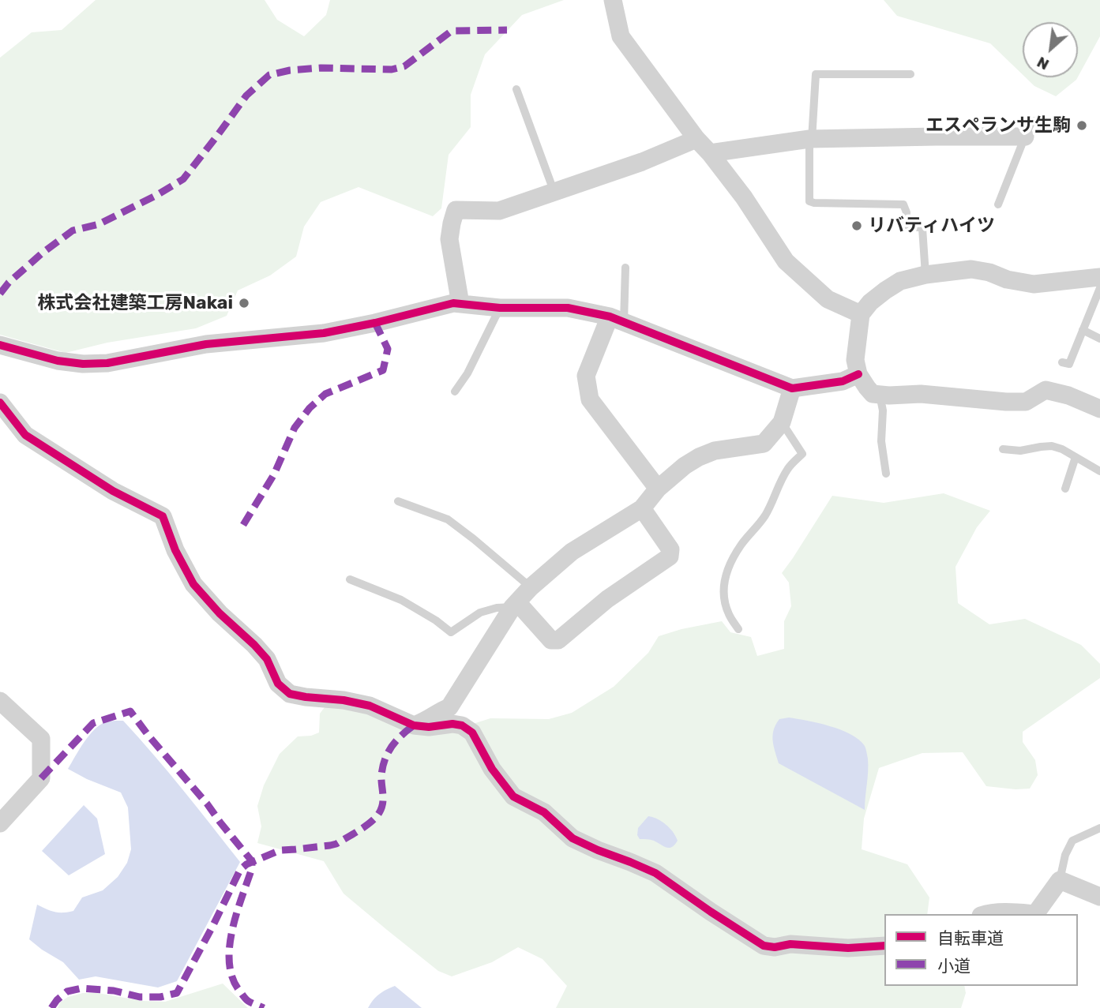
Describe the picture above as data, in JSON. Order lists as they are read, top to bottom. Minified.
{"places":["エスペランサ生駒","リバティハイツ","株式会社建築工房Nakai"],"legend":["自転車道","小道"],"north":"bottom left"}
